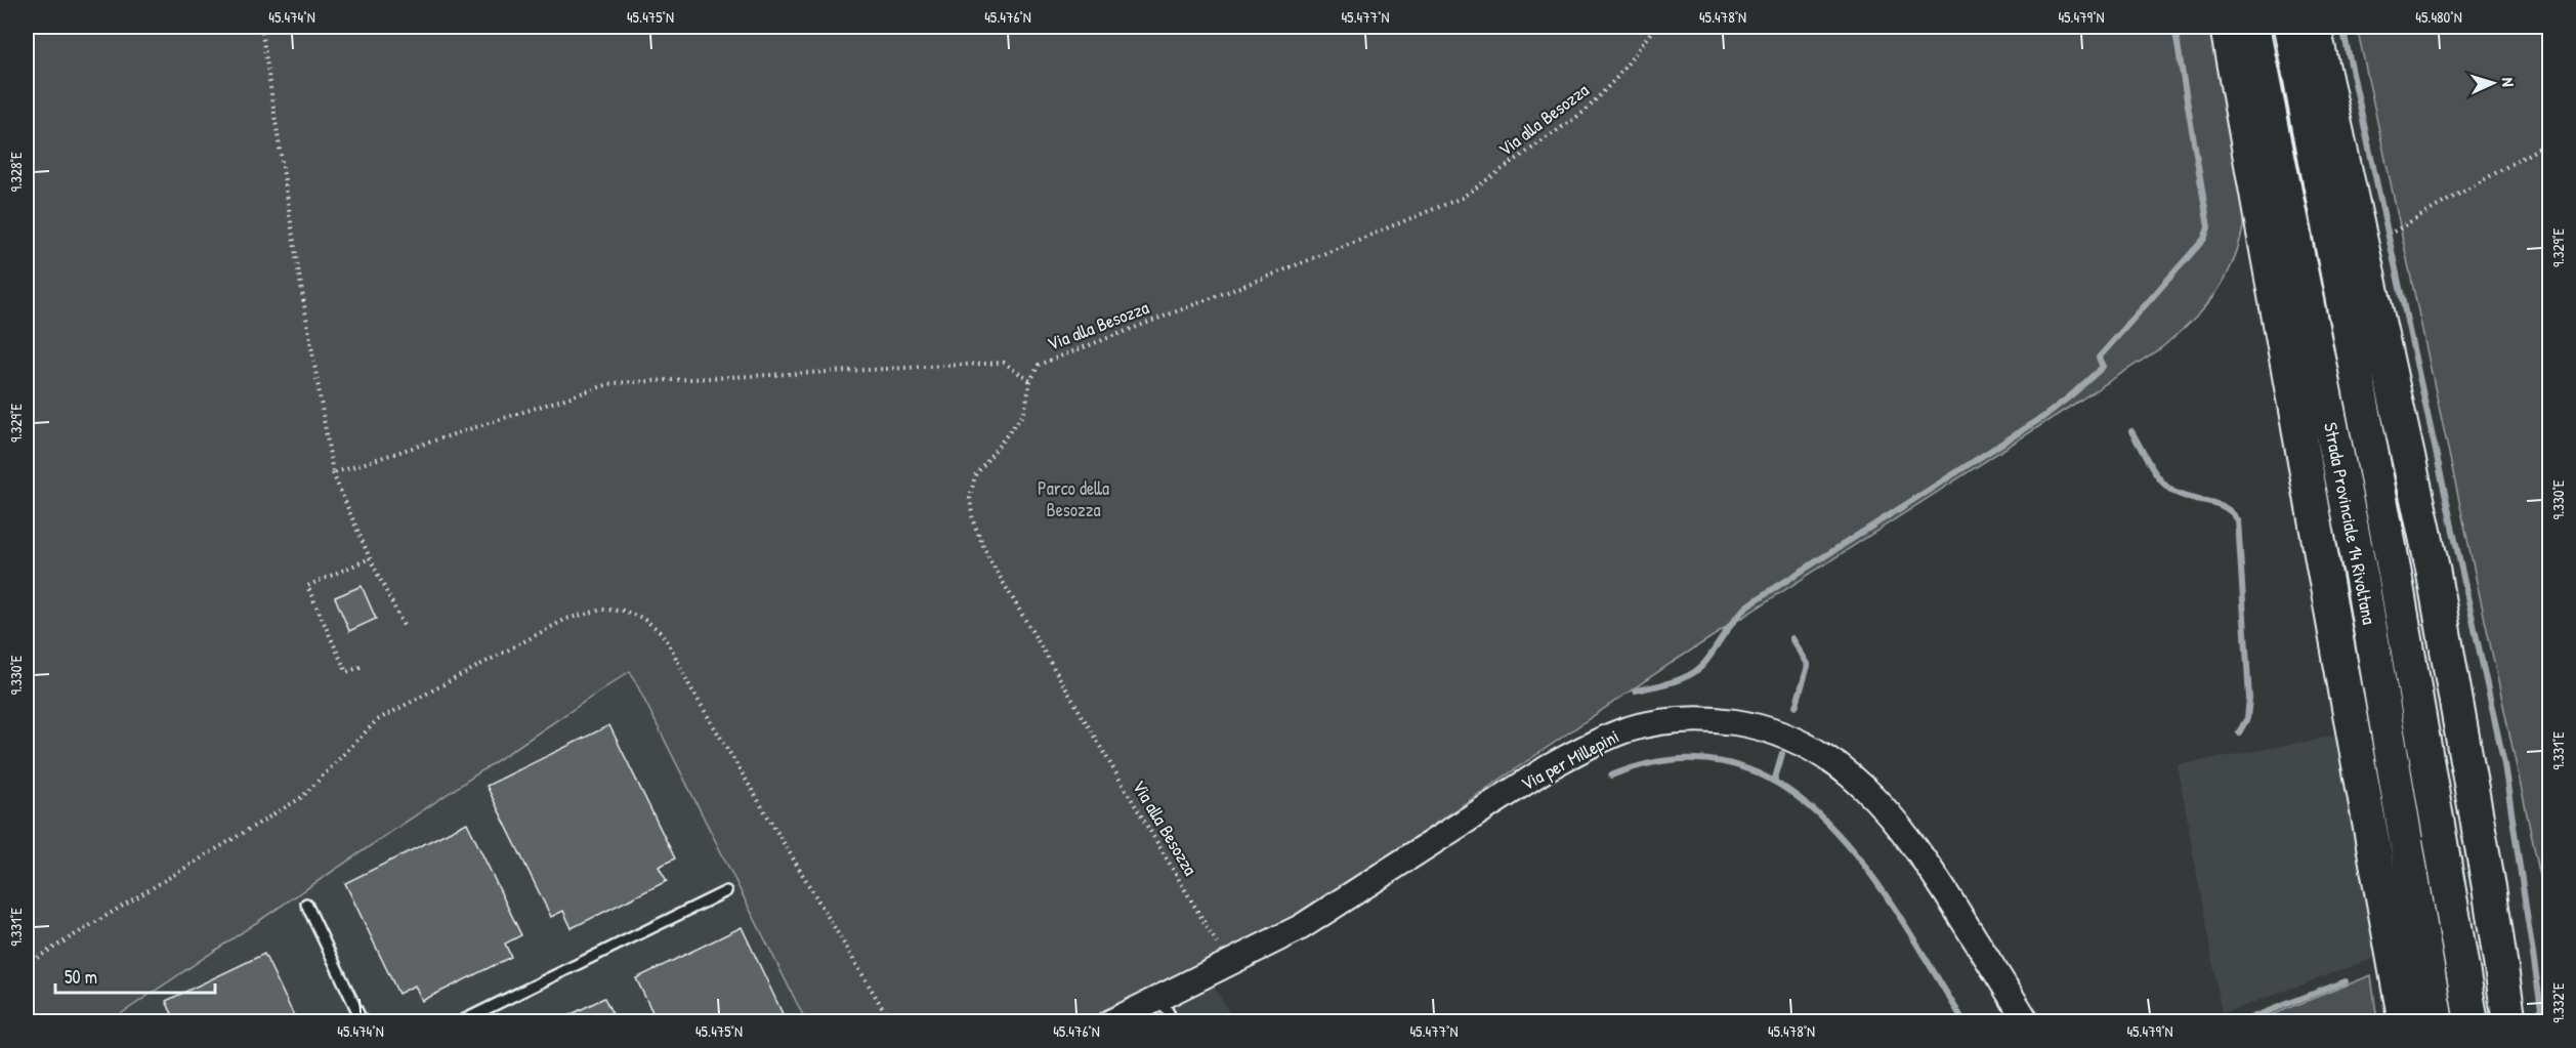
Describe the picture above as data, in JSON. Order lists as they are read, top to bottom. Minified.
{"streets":{"highway":["Strada Provinciale 14 Rivoltana"],"street":["Via per Millepini"],"path":["Via alla Besozza"]},"crossings":[["Via alla Besozza","Via per Millepini"]],"parks":["Parco della Besozza"],"scale_bar":"50 m","north":"right","coordinates":["45.474°N","45.475°N","45.476°N","45.477°N","45.478°N","45.479°N","45.480°N","9.328°E","9.329°E","9.330°E","9.331°E","9.332°E"]}
